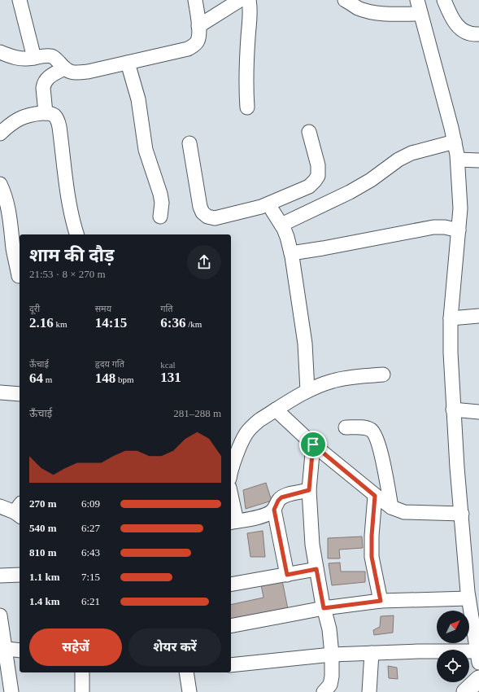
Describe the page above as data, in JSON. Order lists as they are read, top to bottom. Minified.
{"north":"top right","page":{"heading":["शाम की दौड़","21:53 · 8 × 270 m"],"stats":[["दूरी","2.16 km"],["समय","14:15"],["गति","6:36 /km"],["ऊँचाई","64 m"],["हृदय गति","148 bpm"],["kcal","131"]],"chart":["ऊँचाई","281–288 m"],"list":[{"name":"270 m","note":"6:09"},{"name":"540 m","note":"6:27"},{"name":"810 m","note":"6:43"},{"name":"1.1 km","note":"7:15"},{"name":"1.4 km","note":"6:21"}],"buttons":["सहेजें","शेयर करें"]}}
